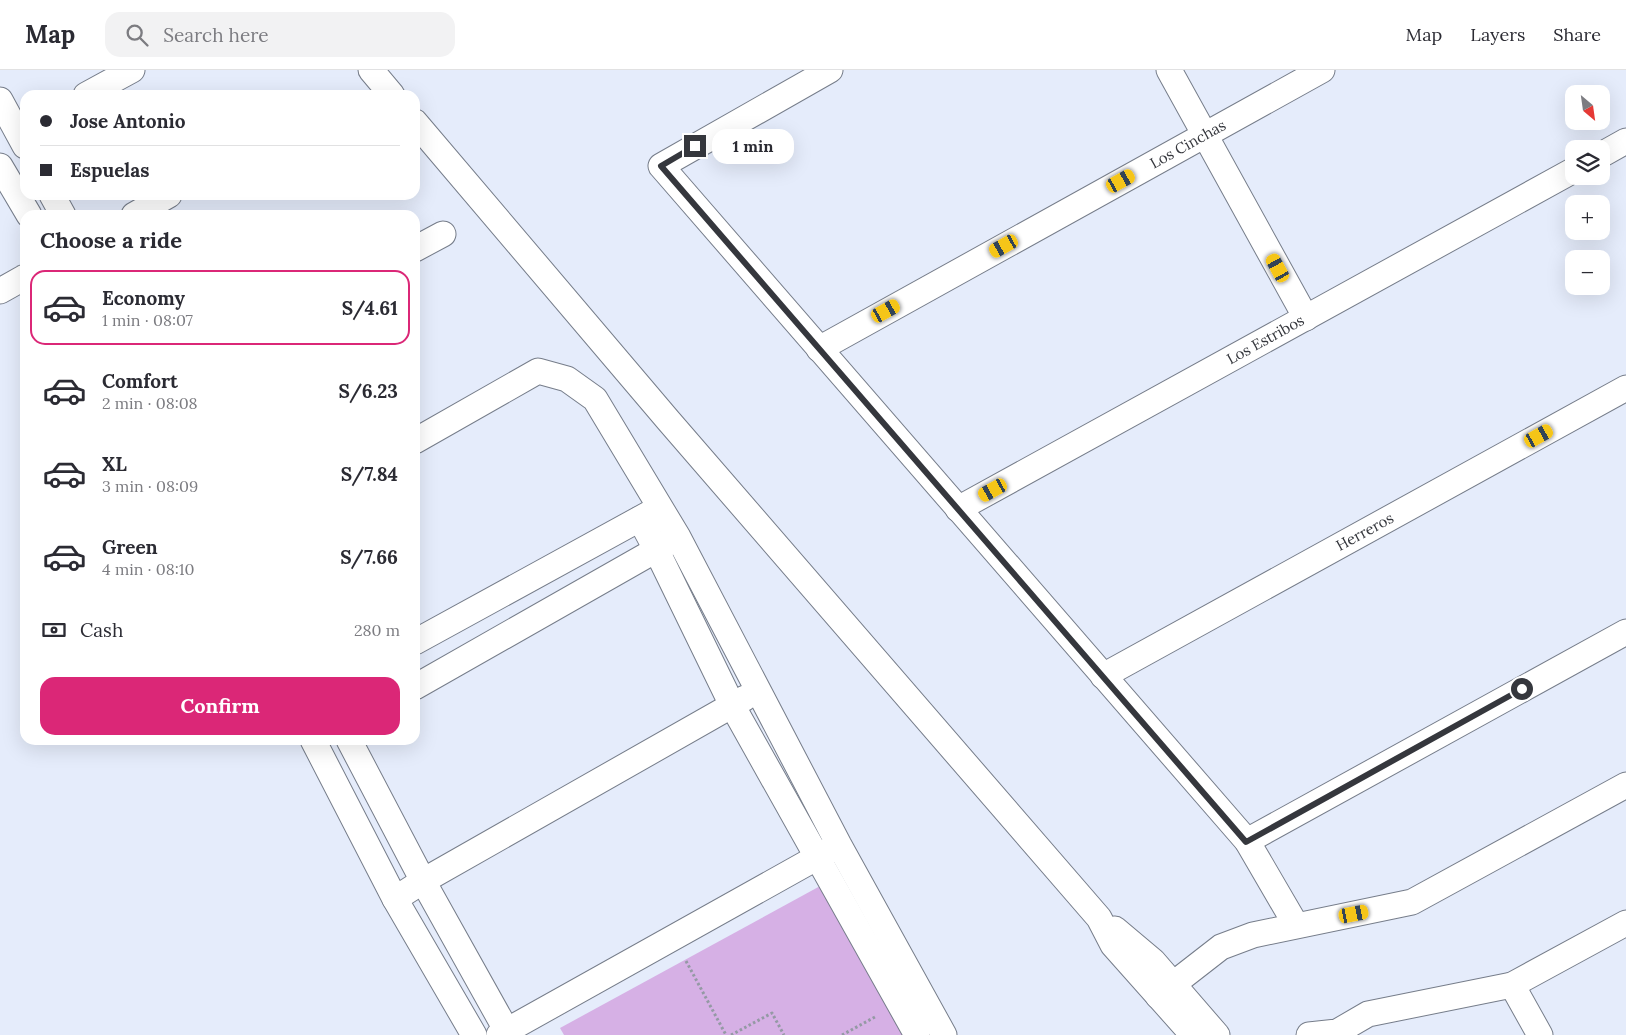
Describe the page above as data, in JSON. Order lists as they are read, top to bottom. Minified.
{"streets":{"street":["Los Cinchas","Los Estribos","Herreros"]},"north":"bottom right","page":{"header":"Map","search":"Search here","nav":["Map","Layers","Share"],"map_buttons":["+","−"],"banner":["Jose Antonio","Espuelas"],"bubble":"1 min","heading":"Choose a ride","list":[{"name":"Economy","note":"1 min · 08:07","value":"S/4.61"},{"name":"Comfort","note":"2 min · 08:08","value":"S/6.23"},{"name":"XL","note":"3 min · 08:09","value":"S/7.84"},{"name":"Green","note":"4 min · 08:10","value":"S/7.66"}],"pay":["Cash","280 m"],"buttons":"Confirm"}}
